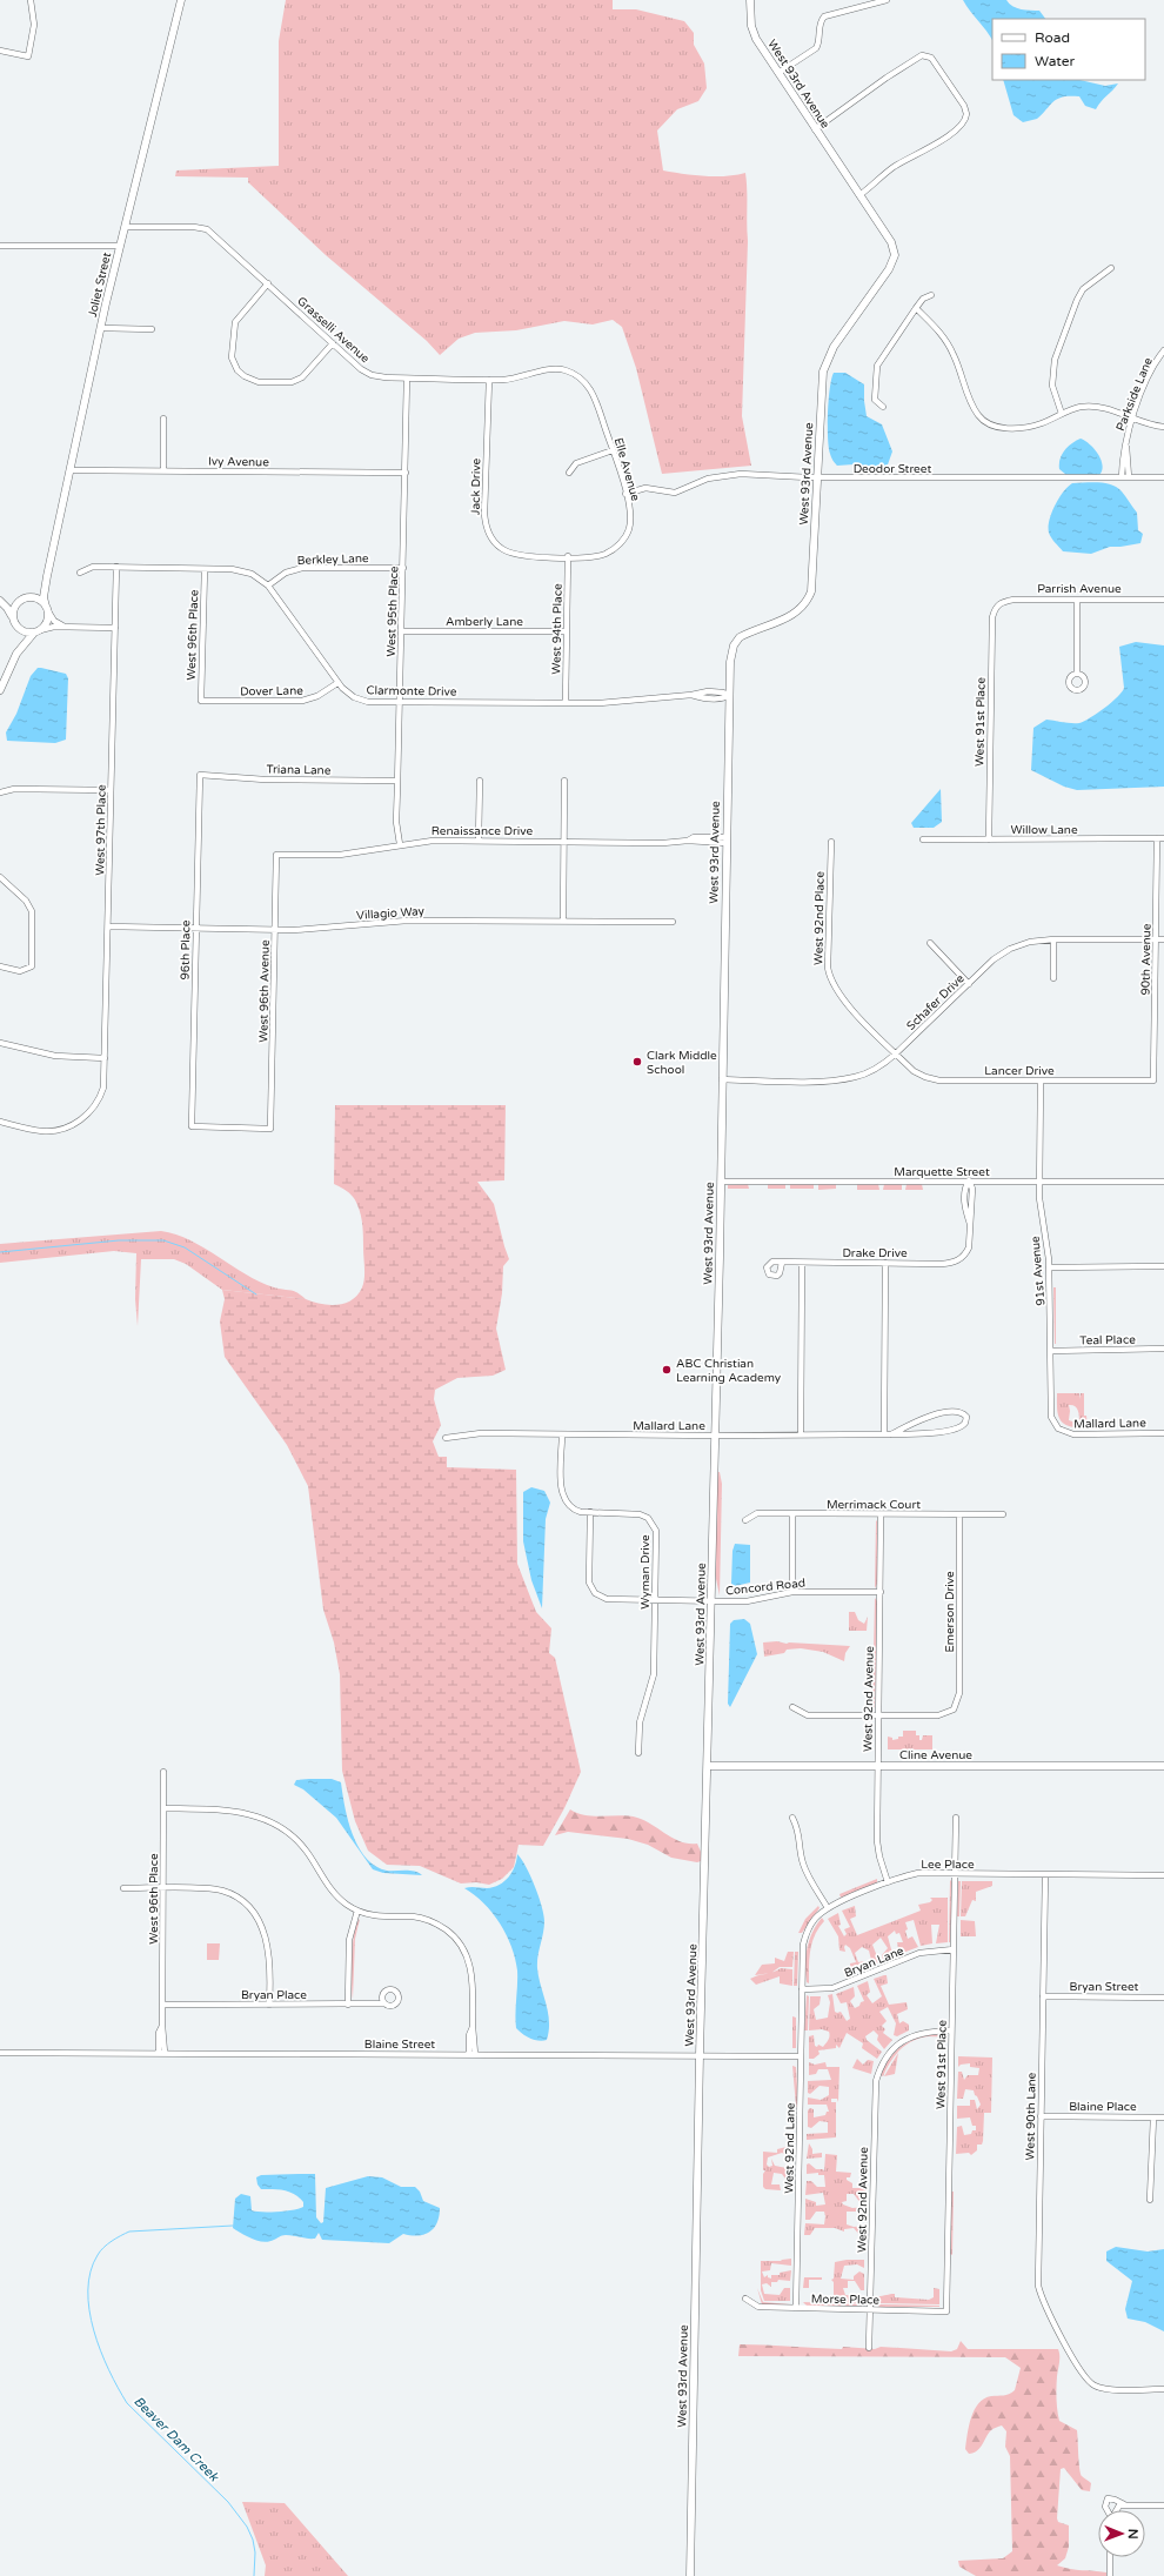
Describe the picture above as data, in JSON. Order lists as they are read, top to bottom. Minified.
{"streets":{"street":["West 93rd Avenue","Joliet Street","Grasselli Avenue","Parkside Lane","Ivy Avenue","Deodor Street","Elle Avenue","Jack Drive","Berkley Lane","Parrish Avenue","West 95th Place","Amberly Lane","West 94th Place","West 96th Place","Dover Lane","Clarmonte Drive","West 91st Place","Triana Lane","Willow Lane","West 97th Place","Renaissance Drive","Villagio Way","West 92nd Place","96th Place","90th Avenue","West 96th Avenue","Schafer Drive","Lancer Drive","Marquette Street","Drake Drive","91st Avenue","Teal Place","Mallard Lane","Merrimack Court","Wyman Drive","Concord Road","Emerson Drive","West 92nd Avenue","Cline Avenue","Lee Place","Bryan Lane","Bryan Street","Bryan Place","Blaine Street","Blaine Place","West 90th Lane","West 92nd Lane","Morse Place"]},"crossings":[["West 93rd Avenue","Deodor Street"],["West 93rd Avenue","Clarmonte Drive"],["West 93rd Avenue","Renaissance Drive"],["West 93rd Avenue","Schafer Drive"],["West 93rd Avenue","Marquette Street"],["West 93rd Avenue","Mallard Lane"],["West 93rd Avenue","Concord Road"],["West 93rd Avenue","Cline Avenue"],["West 93rd Avenue","Blaine Street"],["Joliet Street","Grasselli Avenue"],["Joliet Street","Ivy Avenue"],["Grasselli Avenue","Elle Avenue"],["Grasselli Avenue","Jack Drive"],["Grasselli Avenue","West 95th Place"],["Parkside Lane","Deodor Street"],["Ivy Avenue","West 95th Place"],["Deodor Street","Elle Avenue"],["Elle Avenue","Jack Drive"],["Elle Avenue","West 94th Place"],["Jack Drive","West 94th Place"],["Berkley Lane","West 95th Place"],["Berkley Lane","Clarmonte Drive"],["Parrish Avenue","West 91st Place"],["West 95th Place","Amberly Lane"],["West 95th Place","Clarmonte Drive"],["West 95th Place","Triana Lane"],["West 95th Place","Renaissance Drive"],["Amberly Lane","West 94th Place"],["West 94th Place","Clarmonte Drive"],["West 96th Place","Dover Lane"],["West 96th Place","Clarmonte Drive"],["West 96th Place","Bryan Place"],["West 96th Place","Blaine Street"],["Dover Lane","Clarmonte Drive"],["Clarmonte Drive","West 97th Place"],["West 91st Place","Willow Lane"],["West 91st Place","West 92nd Avenue"],["West 91st Place","Lee Place"],["West 91st Place","Bryan Lane"],["West 91st Place","Morse Place"],["Triana Lane","96th Place"],["Willow Lane","90th Avenue"],["West 97th Place","Villagio Way"],["Renaissance Drive","West 96th Avenue"],["Villagio Way","96th Place"],["Villagio Way","West 96th Avenue"],["West 92nd Place","Schafer Drive"],["West 92nd Place","Lancer Drive"],["96th Place","West 96th Avenue"],["90th Avenue","Schafer Drive"],["90th Avenue","Lancer Drive"],["Schafer Drive","Lancer Drive"],["Lancer Drive","91st Avenue"],["Marquette Street","Drake Drive"],["Marquette Street","91st Avenue"],["91st Avenue","Teal Place"],["91st Avenue","Mallard Lane"],["Mallard Lane","Wyman Drive"],["Merrimack Court","Emerson Drive"],["Merrimack Court","West 92nd Avenue"],["Wyman Drive","Concord Road"],["Concord Road","West 92nd Avenue"],["Emerson Drive","West 92nd Avenue"],["West 92nd Avenue","Cline Avenue"],["West 92nd Avenue","Lee Place"],["West 92nd Avenue","Morse Place"],["Lee Place","Bryan Lane"],["Lee Place","West 90th Lane"],["Lee Place","West 92nd Lane"],["Bryan Lane","West 92nd Lane"],["Bryan Street","West 90th Lane"],["Blaine Street","West 92nd Lane"],["Blaine Place","West 90th Lane"],["West 92nd Lane","Morse Place"]],"water":["Beaver Dam Creek"],"places":["Clark Middle School","ABC Christian Learning Academy"],"legend":["Road","Water"],"north":"right"}
